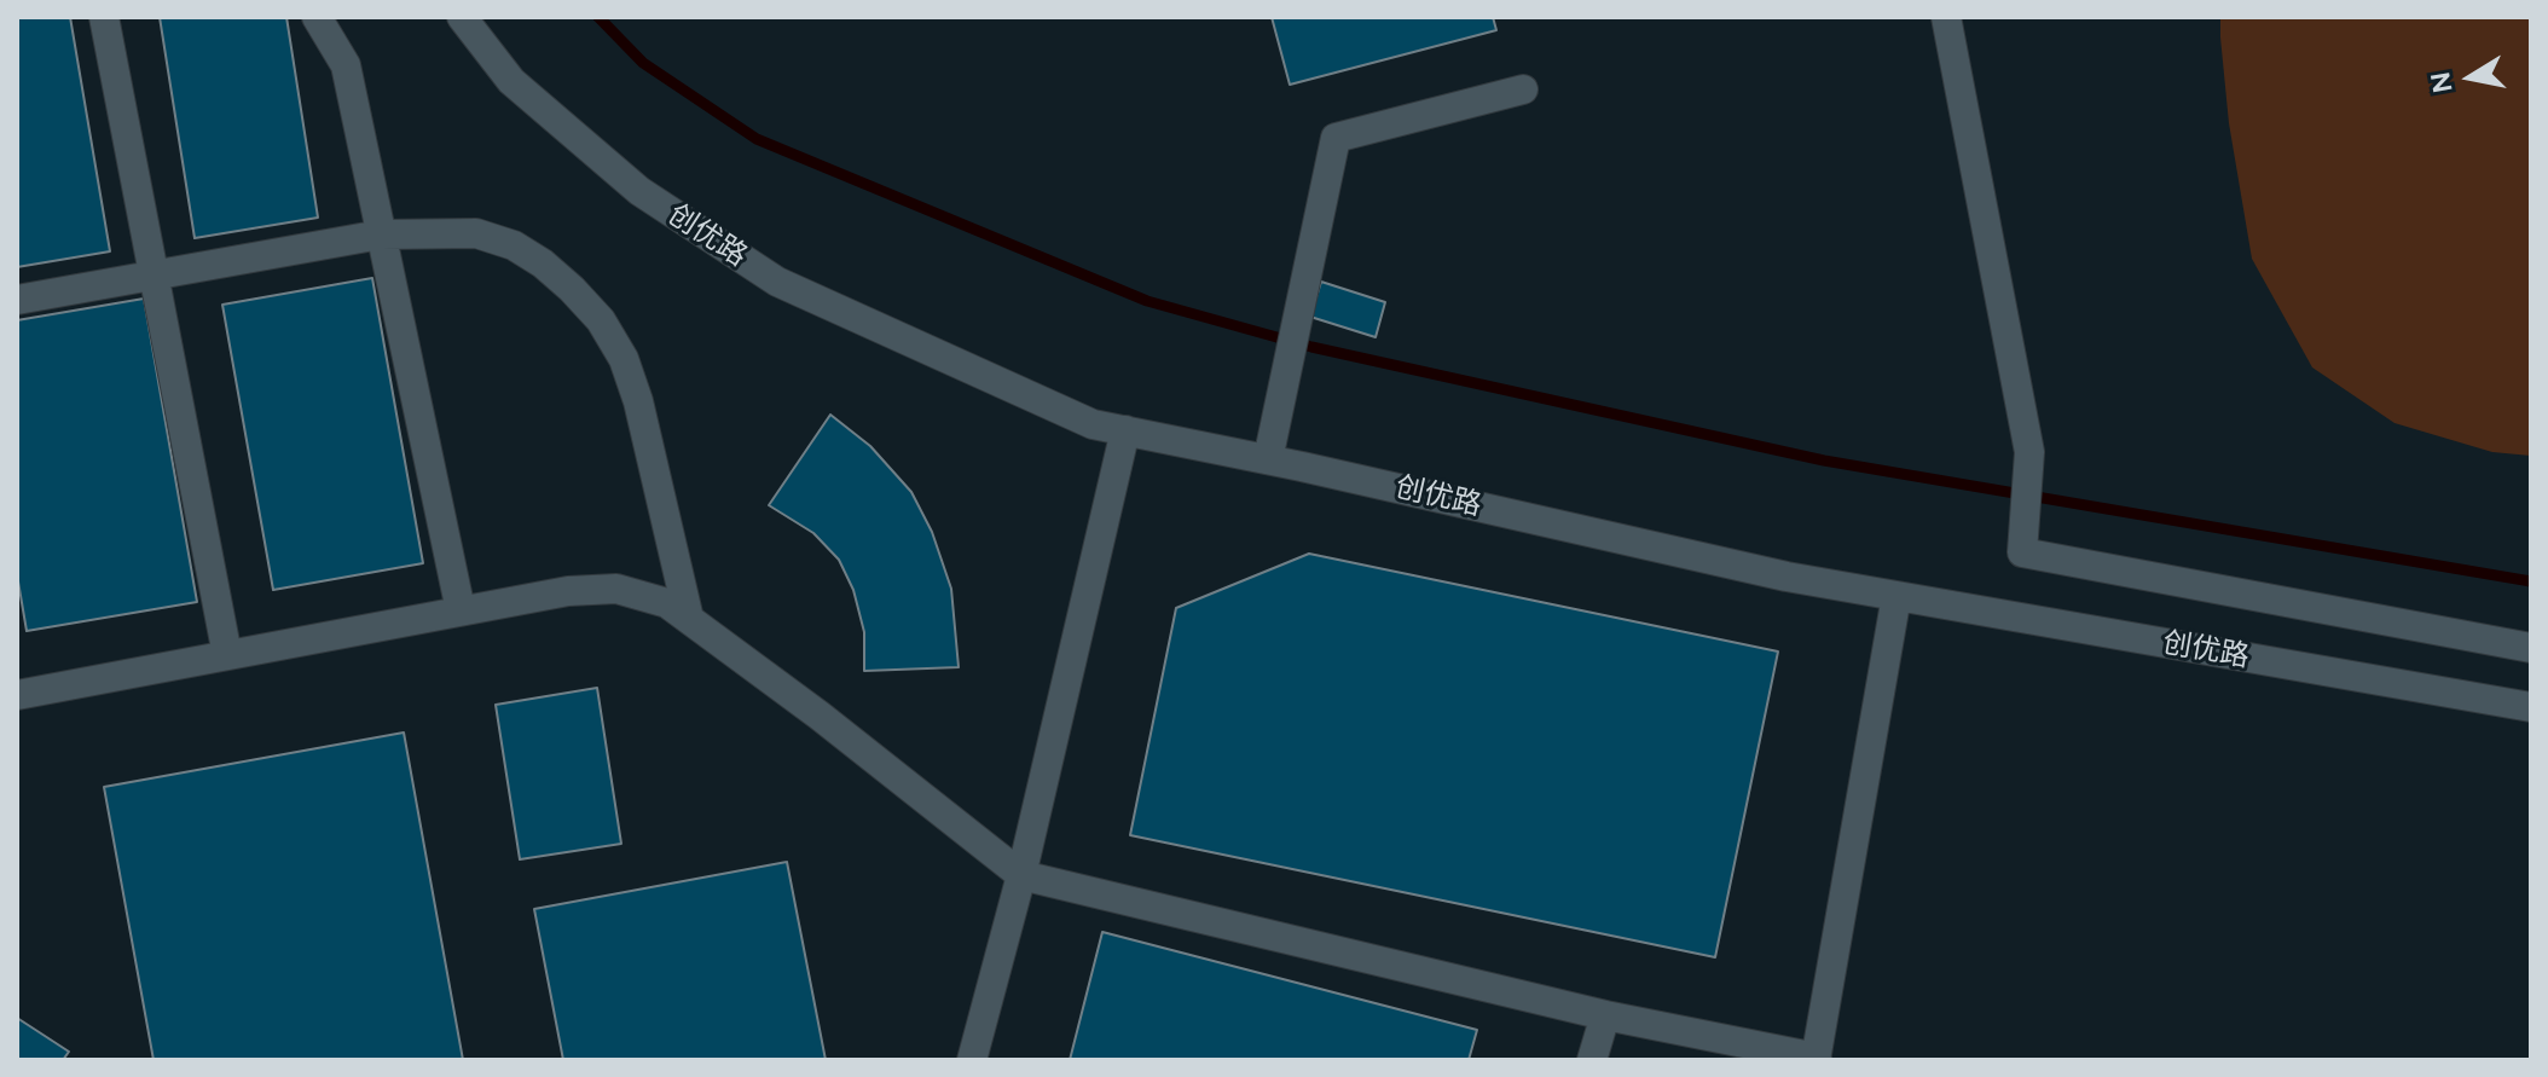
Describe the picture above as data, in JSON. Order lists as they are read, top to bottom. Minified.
{"streets":{"street":["创优路"]},"north":"left"}
